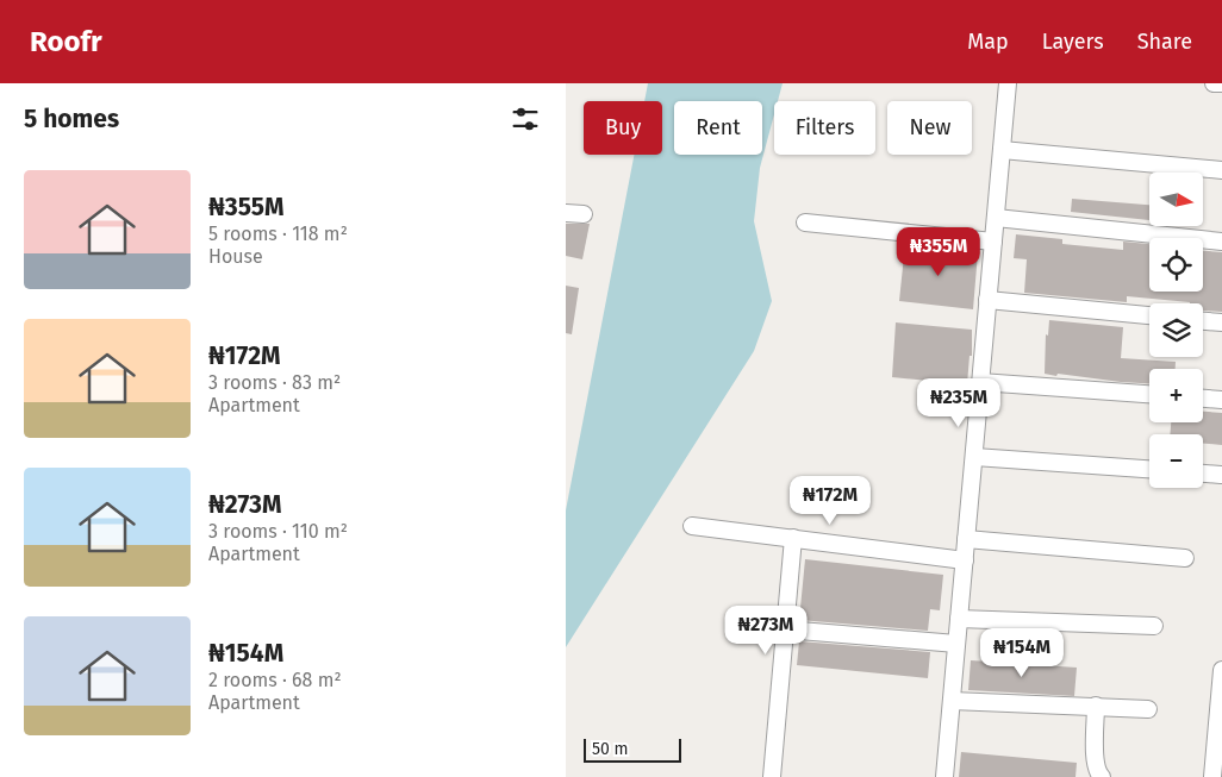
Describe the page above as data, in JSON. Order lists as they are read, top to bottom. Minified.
{"scale_bar":"50 m","north":"right","page":{"header":"Roofr","nav":["Map","Layers","Share"],"heading":"5 homes","chip":["Buy","Rent","Filters","New"],"list":[{"name":"₦355M","note":"5 rooms · 118 m² · House"},{"name":"₦172M","note":"3 rooms · 83 m² · Apartment"},{"name":"₦273M","note":"3 rooms · 110 m² · Apartment"},{"name":"₦154M","note":"2 rooms · 68 m² · Apartment"}],"map_buttons":["+","−"],"price":["₦355M","₦235M","₦172M","₦273M","₦154M"],"scale":"50 m"}}
